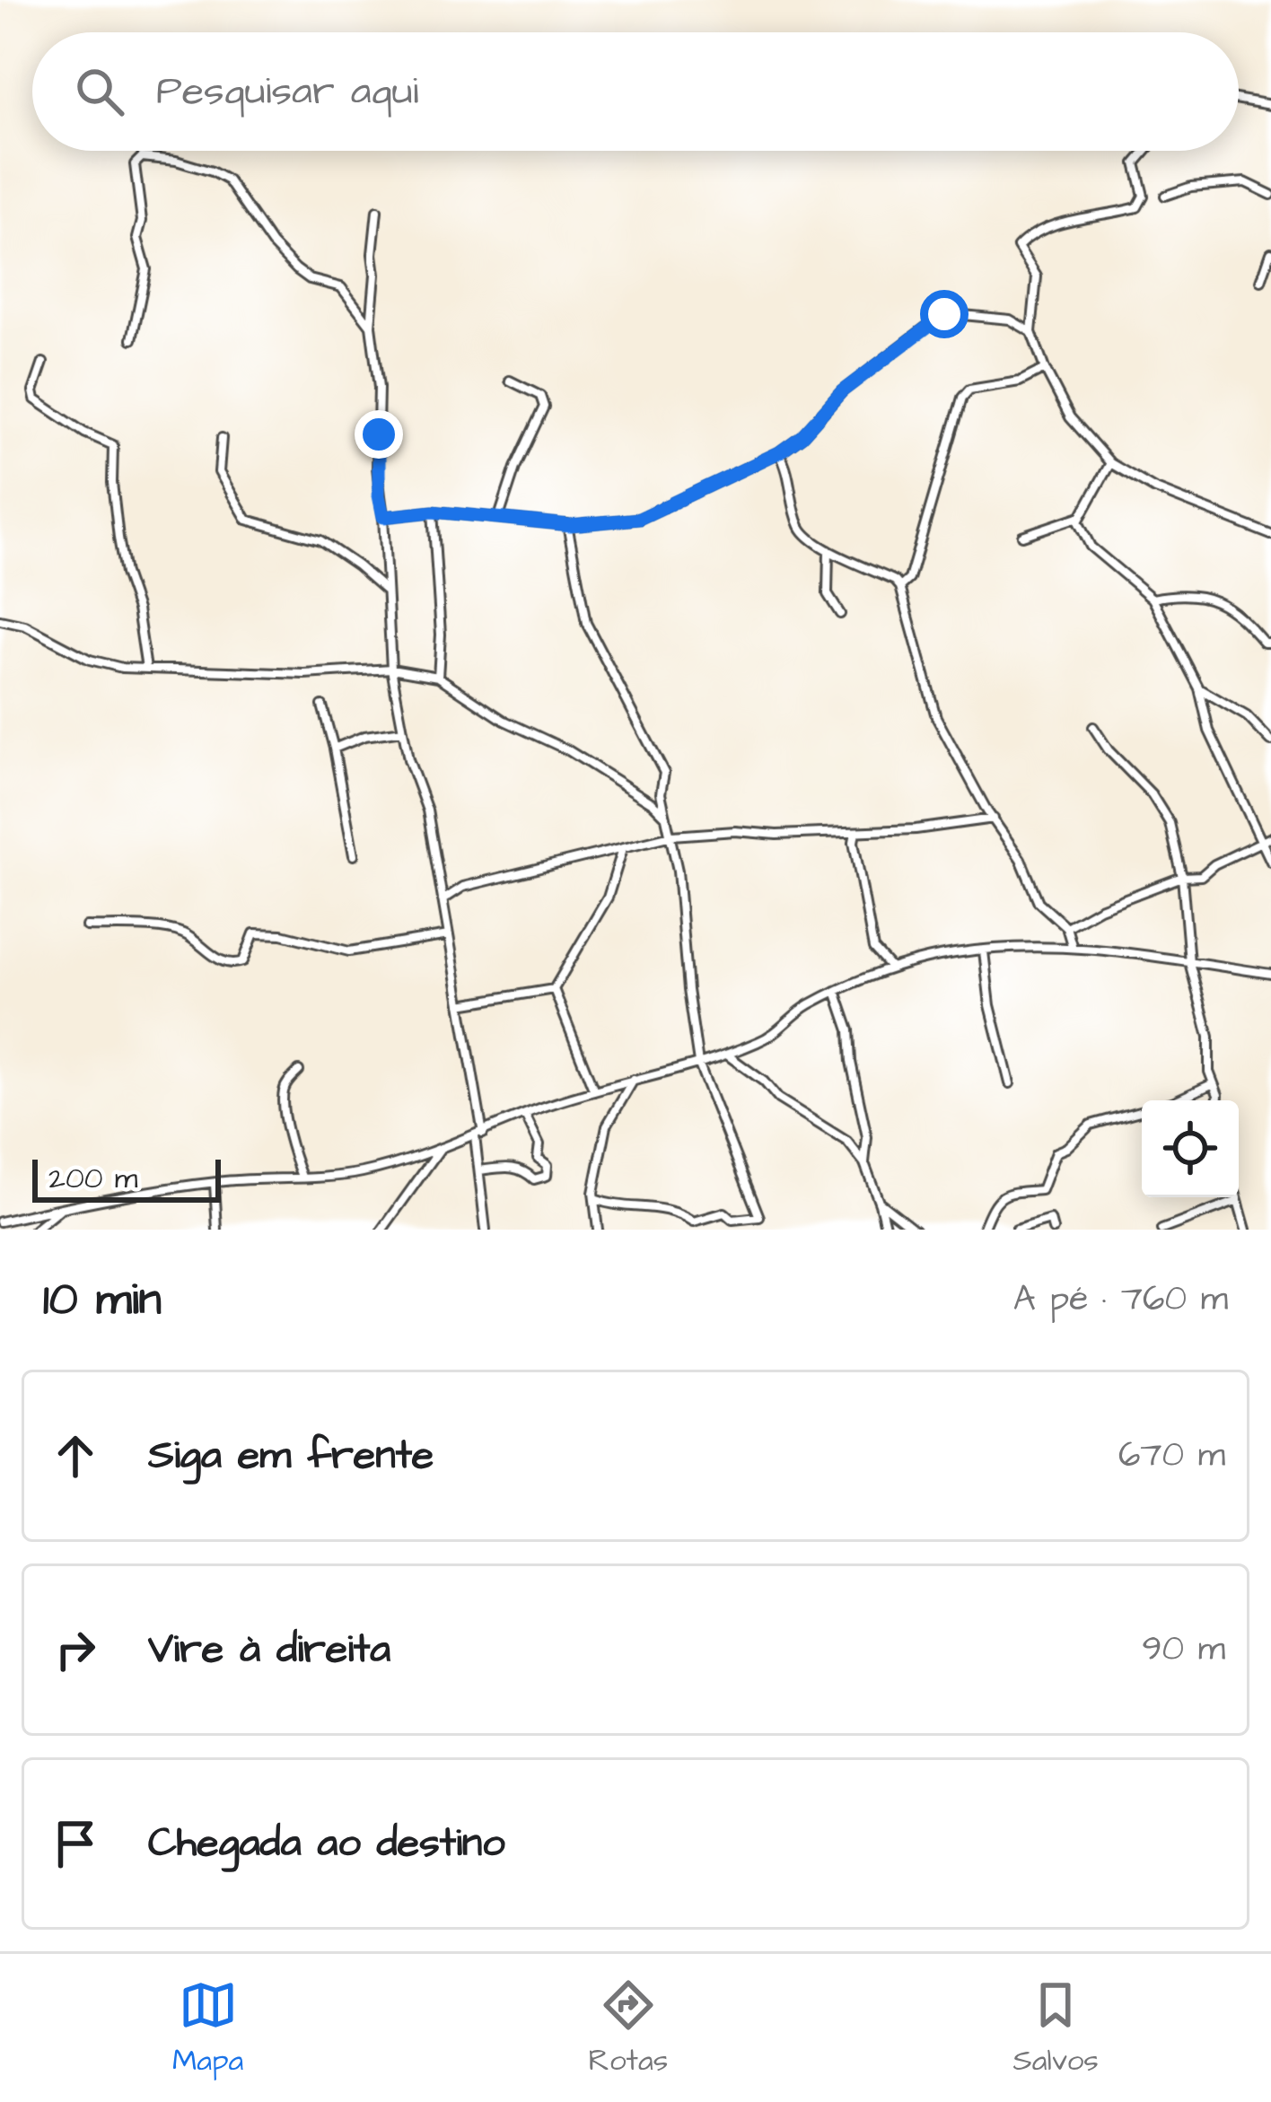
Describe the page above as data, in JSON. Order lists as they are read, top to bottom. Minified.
{"scale_bar":"200 m","page":{"search":"Pesquisar aqui","scale":"200 m","heading":["10 min","A pé · 760 m"],"list":[["Siga em frente","670 m"],["Vire à direita","90 m"],"Chegada ao destino"],"nav":["Mapa","Rotas","Salvos"]}}
